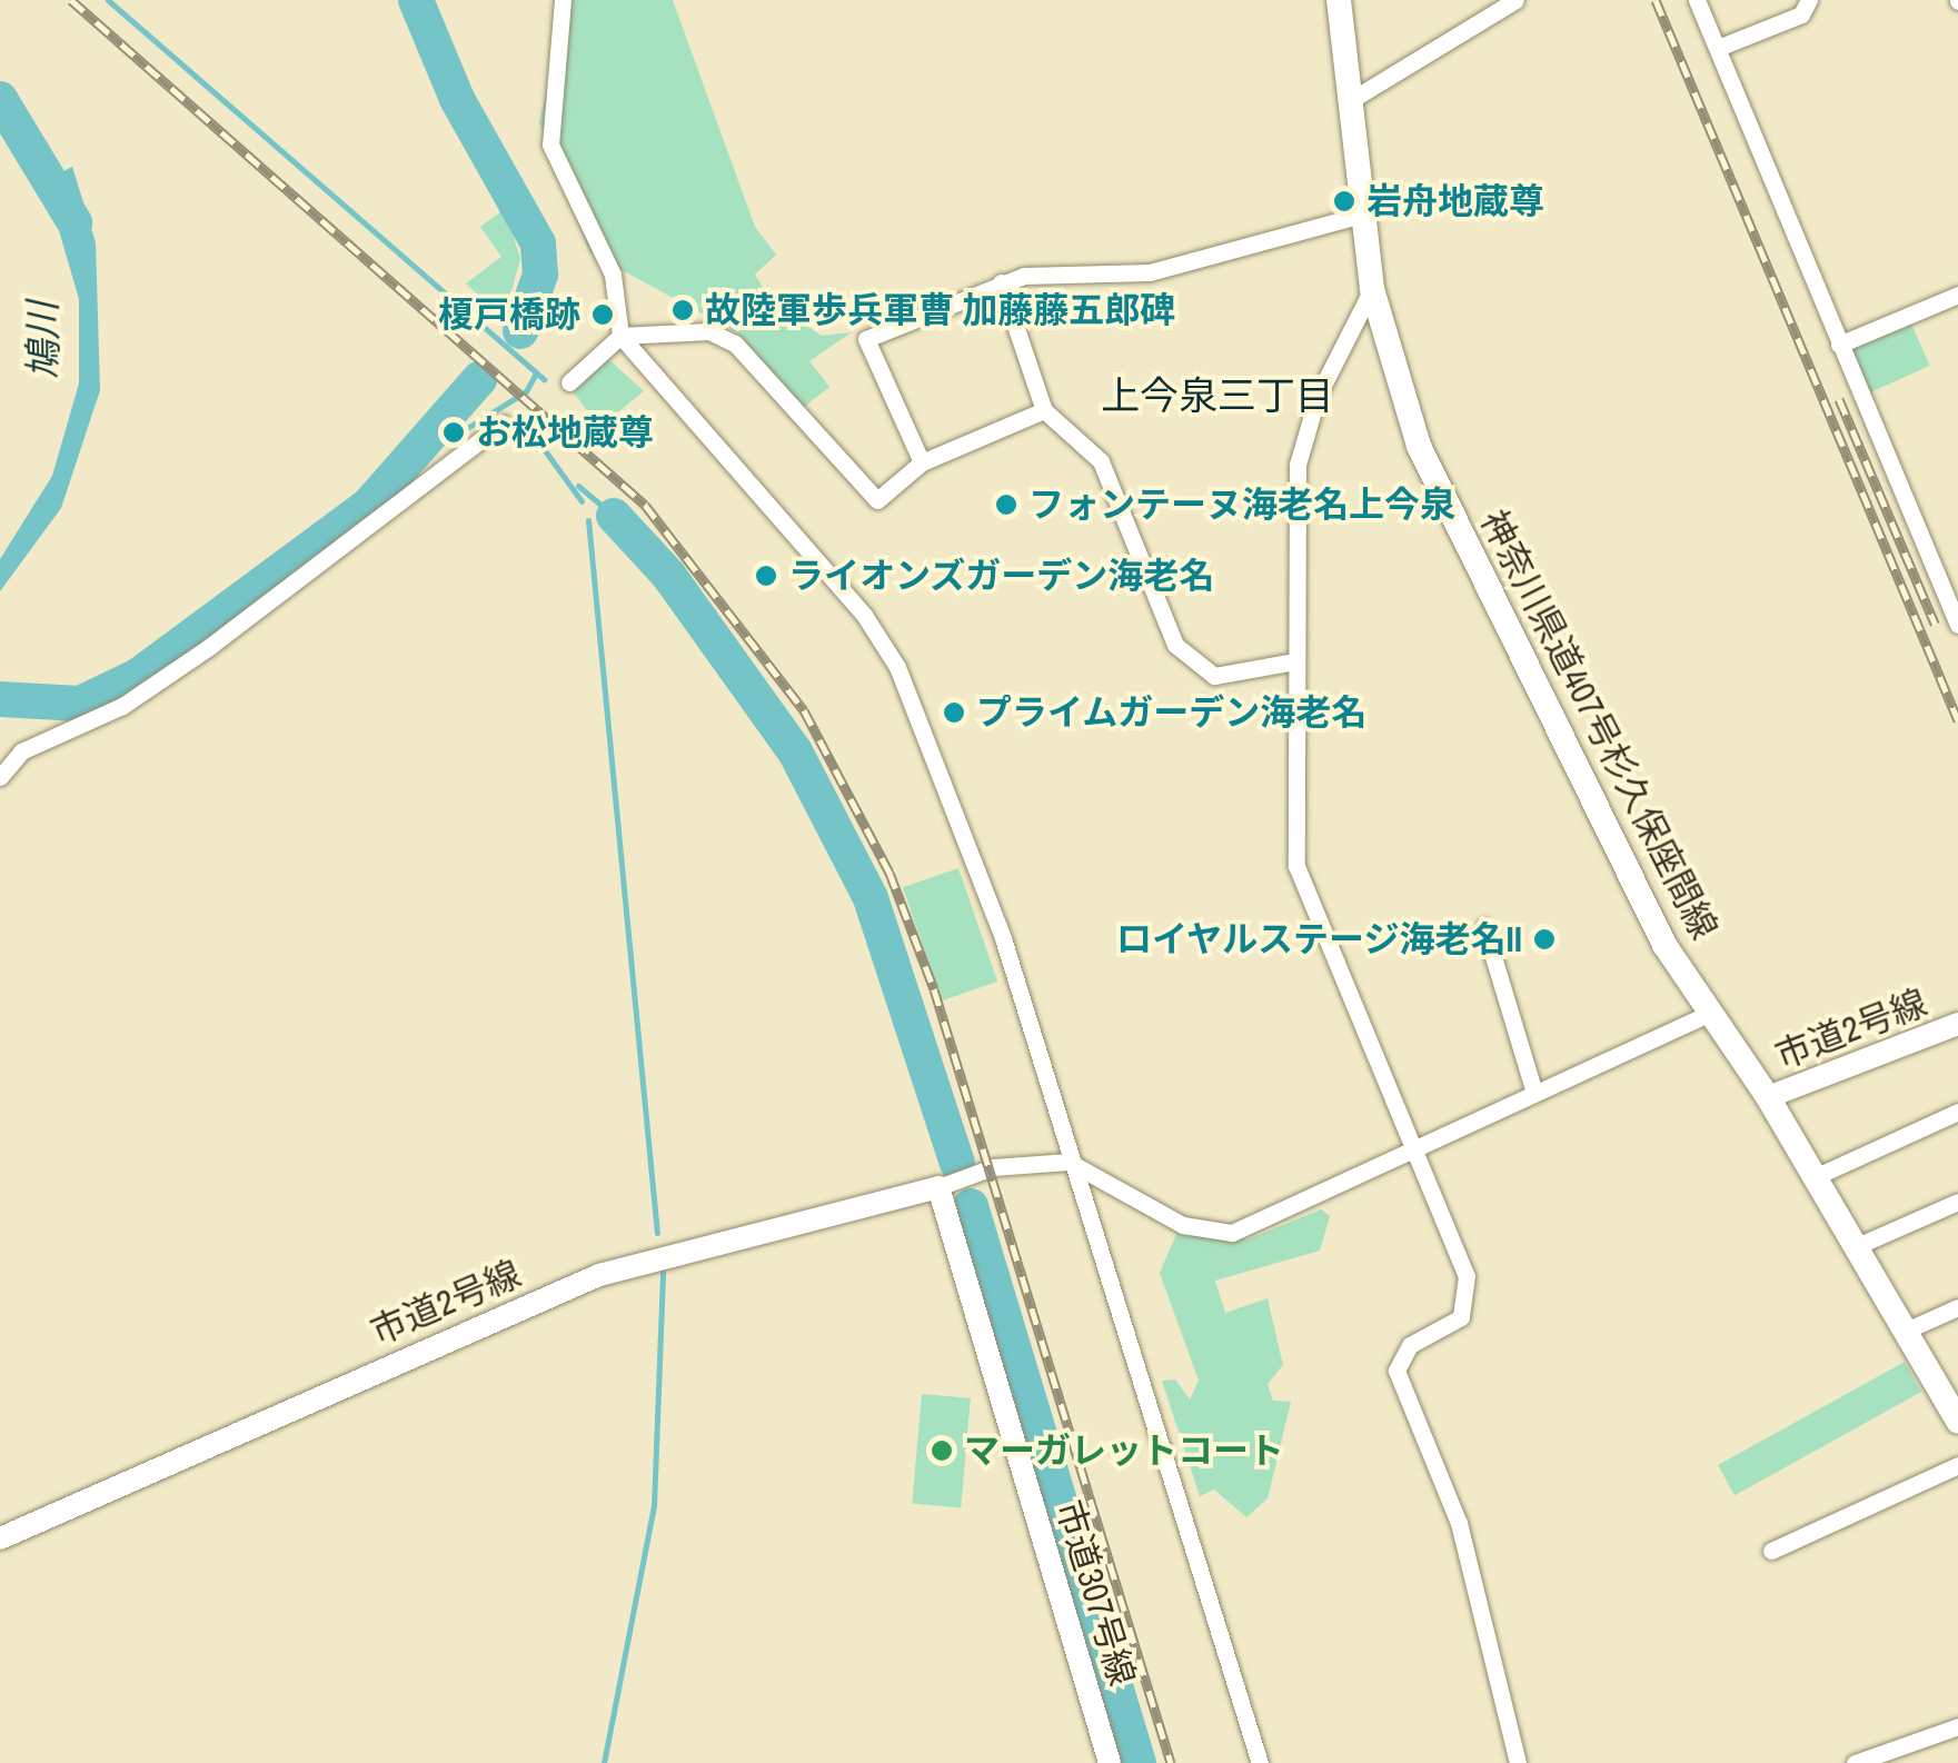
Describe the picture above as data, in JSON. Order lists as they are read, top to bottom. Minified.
{"streets":{"main road":["神奈川県道407号杉久保座間線"],"street":["市道2号線","市道307号線"]},"crossings":[["神奈川県道407号杉久保座間線","市道2号線"],["市道2号線","市道307号線"]],"districts":["上今泉三丁目"],"water":["鳩川"],"places":["岩舟地蔵尊","故陸軍歩兵軍曹 加藤藤五郎碑","榎戸橋跡","お松地蔵尊","フォンテーヌ海老名上今泉","ライオンズガーデン海老名","プライムガーデン海老名","ロイヤルステージ海老名II","マーガレットコート"]}
